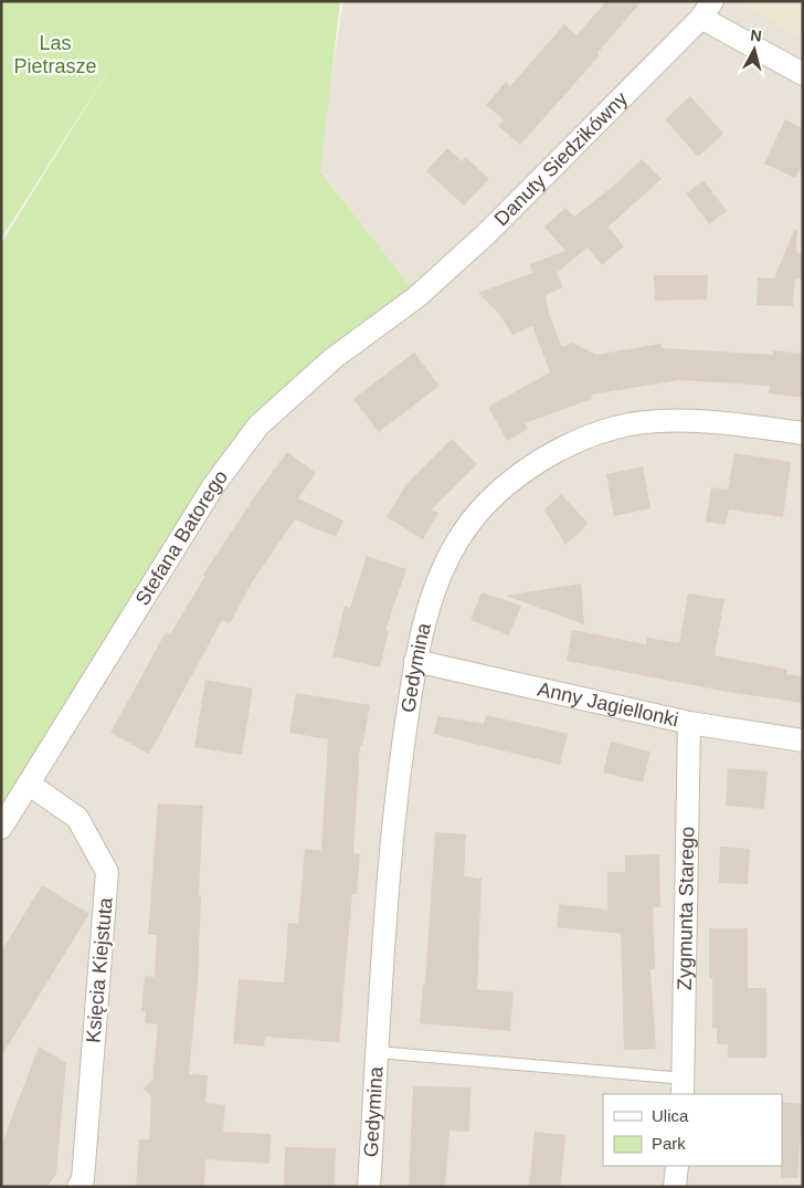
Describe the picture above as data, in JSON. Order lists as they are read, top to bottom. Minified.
{"streets":{"street":["Danuty Siedzikówny","Stefana Batorego","Gedymina","Anny Jagiellonki","Zygmunta Starego","Księcia Kiejstuta"]},"crossings":[["Danuty Siedzikówny","Stefana Batorego"],["Stefana Batorego","Księcia Kiejstuta"],["Gedymina","Anny Jagiellonki"],["Anny Jagiellonki","Zygmunta Starego"]],"parks":["Las Pietrasze"],"legend":["Ulica","Park"],"north":"top"}
